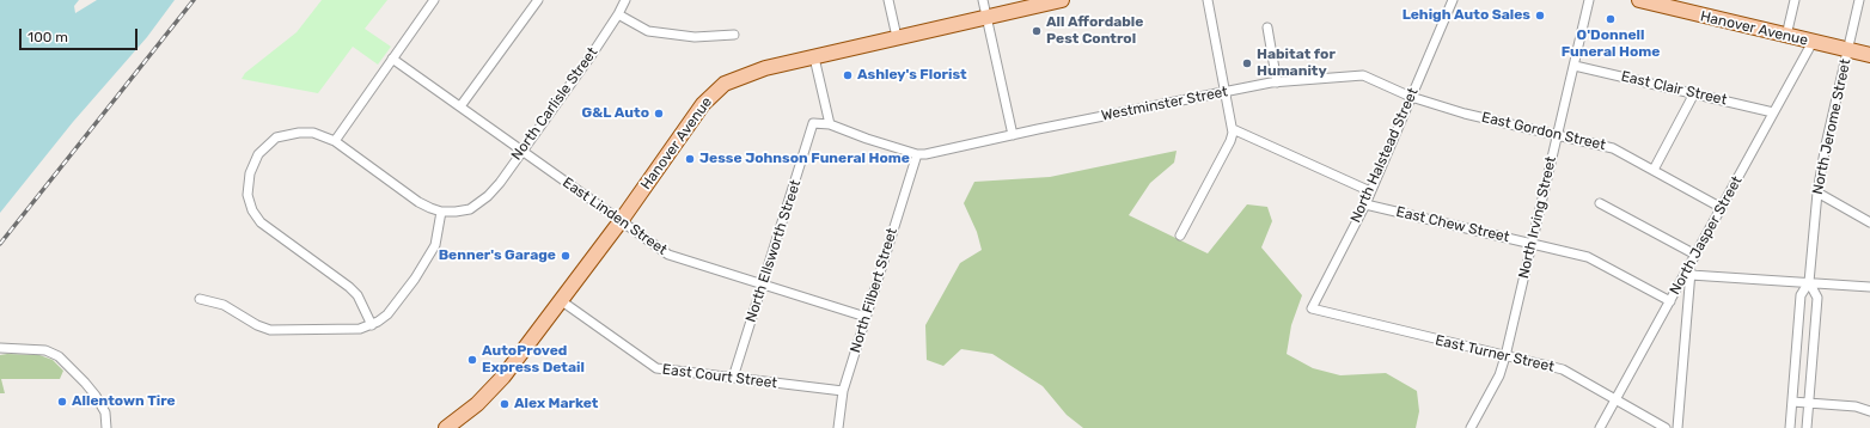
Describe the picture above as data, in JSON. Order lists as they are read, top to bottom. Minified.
{"streets":{"main road":["Hanover Avenue"],"street":["East Clair Street","North Carlisle Street","Westminster Street","North Jerome Street","East Gordon Street","North Halstead Street","East Linden Street","North Irving Street","East Chew Street","North Jasper Street","North Ellsworth Street","North Filbert Street","East Turner Street","East Court Street"]},"crossings":[["Hanover Avenue","North Jerome Street"],["Hanover Avenue","East Linden Street"],["Hanover Avenue","North Jasper Street"],["Hanover Avenue","East Court Street"],["East Clair Street","North Irving Street"],["East Clair Street","North Jasper Street"],["North Carlisle Street","East Linden Street"],["Westminster Street","East Gordon Street"],["Westminster Street","North Halstead Street"],["Westminster Street","North Filbert Street"],["East Gordon Street","North Halstead Street"],["East Gordon Street","North Irving Street"],["East Gordon Street","North Jasper Street"],["North Halstead Street","East Chew Street"],["North Halstead Street","East Turner Street"],["East Linden Street","North Ellsworth Street"],["East Linden Street","North Filbert Street"],["North Irving Street","East Chew Street"],["North Irving Street","East Turner Street"],["East Chew Street","North Jasper Street"],["North Jasper Street","East Turner Street"],["North Ellsworth Street","East Court Street"],["North Filbert Street","East Court Street"]],"places":["Lehigh Auto Sales","O'Donnell Funeral Home","All Affordable Pest Control","Habitat for Humanity","Ashley's Florist","G&L Auto","Jesse Johnson Funeral Home","Benner's Garage","AutoProved Express Detail","Allentown Tire","Alex Market"],"scale_bar":"100 m"}
